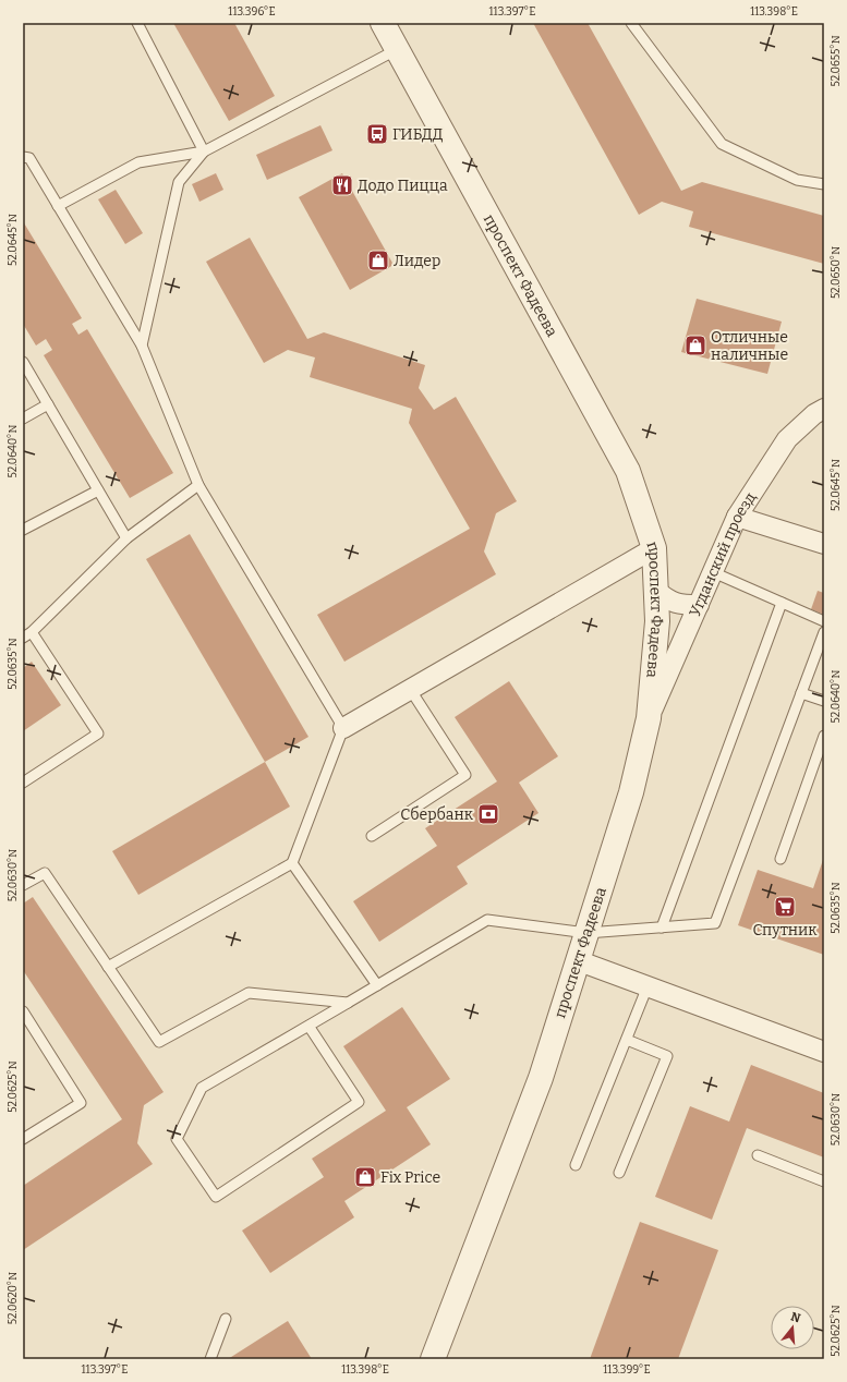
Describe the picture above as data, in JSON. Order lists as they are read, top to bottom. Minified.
{"streets":{"street":["проспект Фадеева","Угданский проезд"]},"crossings":[["проспект Фадеева","Угданский проезд"]],"places":{"bus stop":["ГИБДД"],"restaurant":["Додо Пицца"],"shop":["Лидер","Отличные наличные","Fix Price"],"bank":["Сбербанк"],"supermarket":["Спутник"]},"north":"top","coordinates":["113.396°E","113.397°E","113.398°E","52.0655°N","52.0645°N","52.0650°N","52.0640°N","52.0635°N","52.0630°N","52.0625°N","52.0620°N","113.399°E"]}
